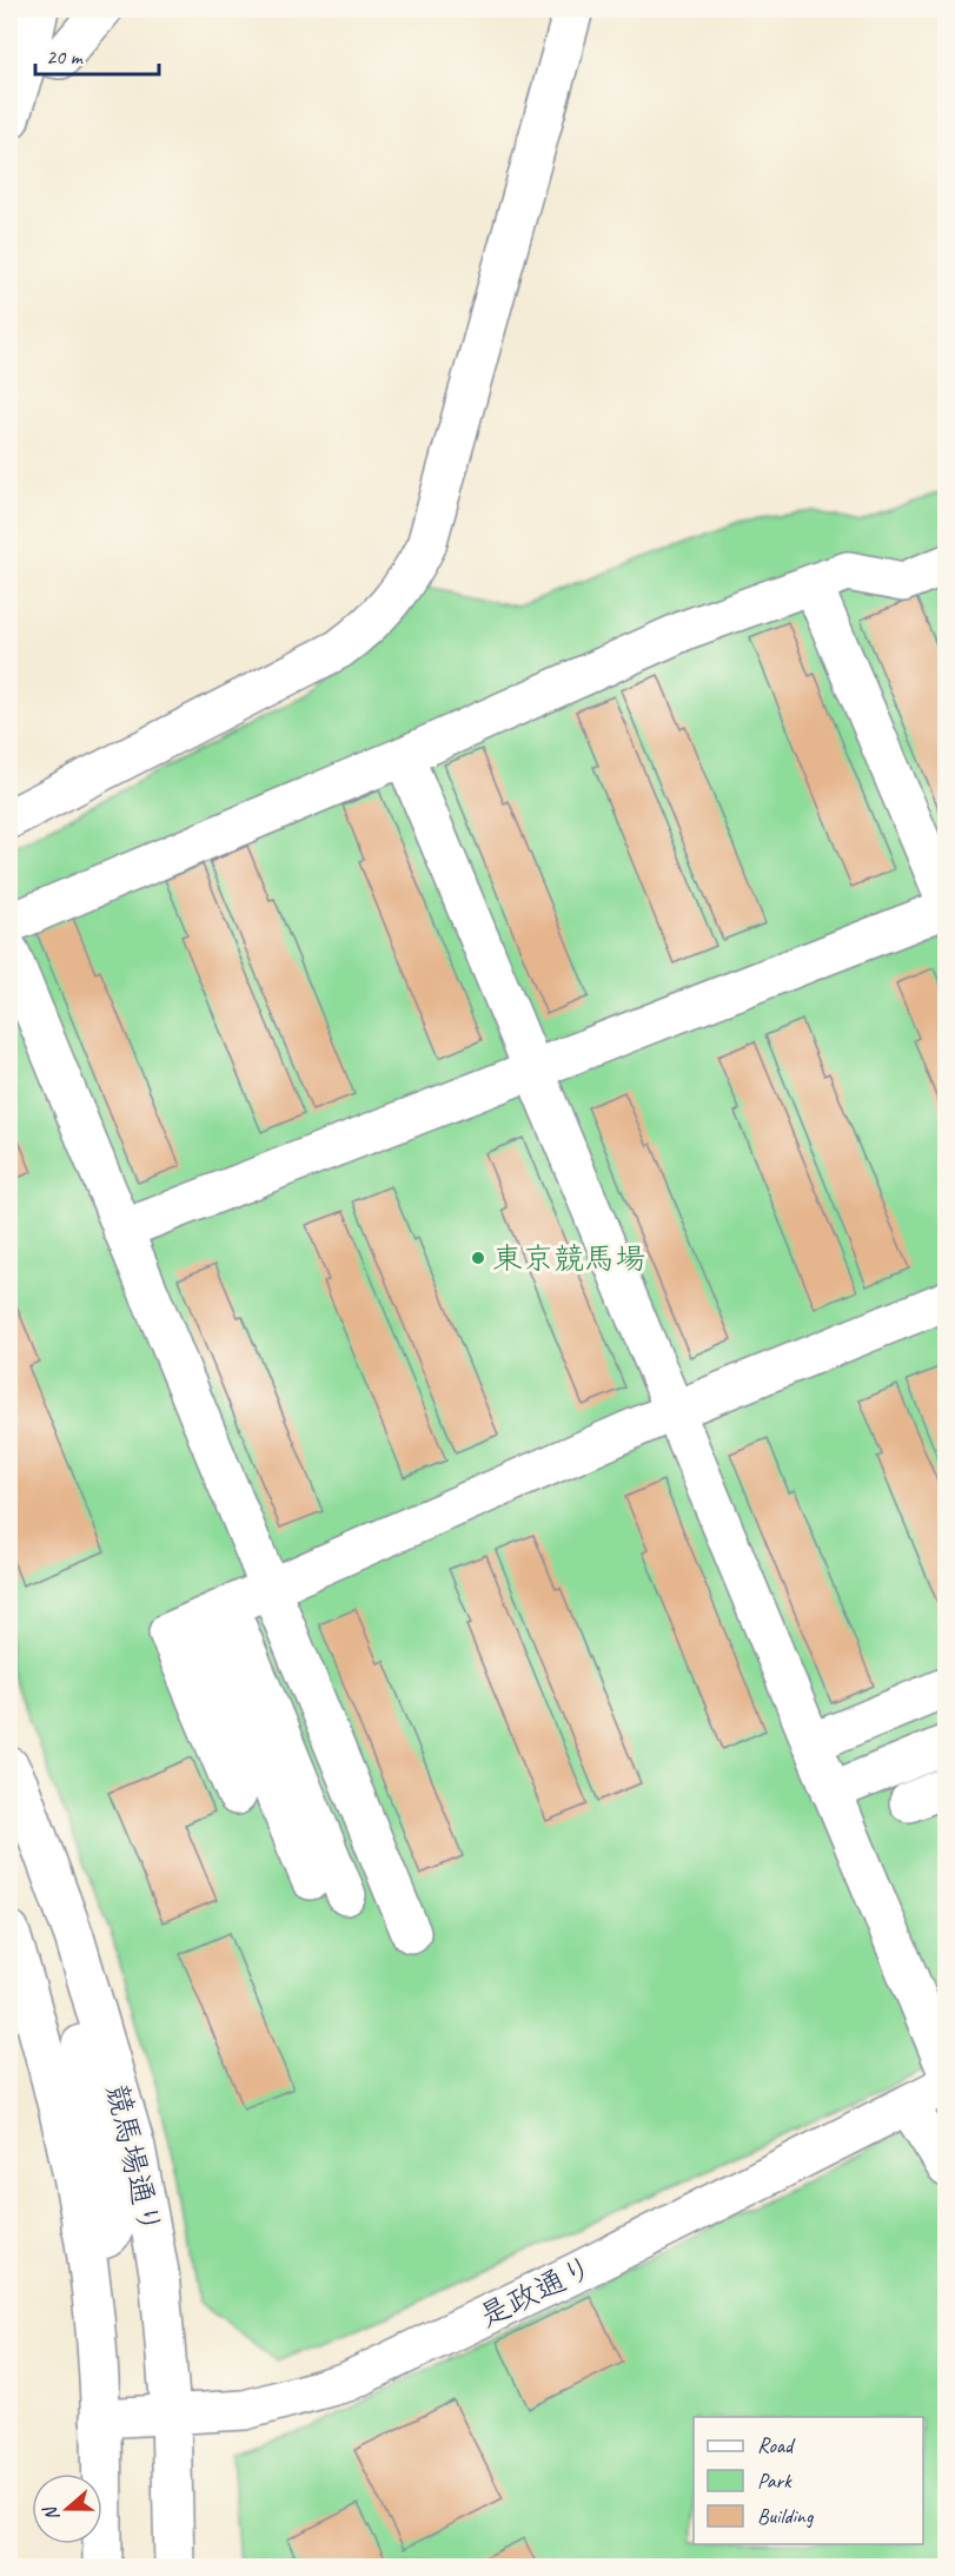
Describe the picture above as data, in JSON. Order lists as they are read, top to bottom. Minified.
{"streets":{"street":["競馬場通り","是政通り"]},"crossings":[["競馬場通り","是政通り"]],"places":["東京競馬場"],"legend":["Road","Park","Building"],"scale_bar":"20 m","north":"left"}
